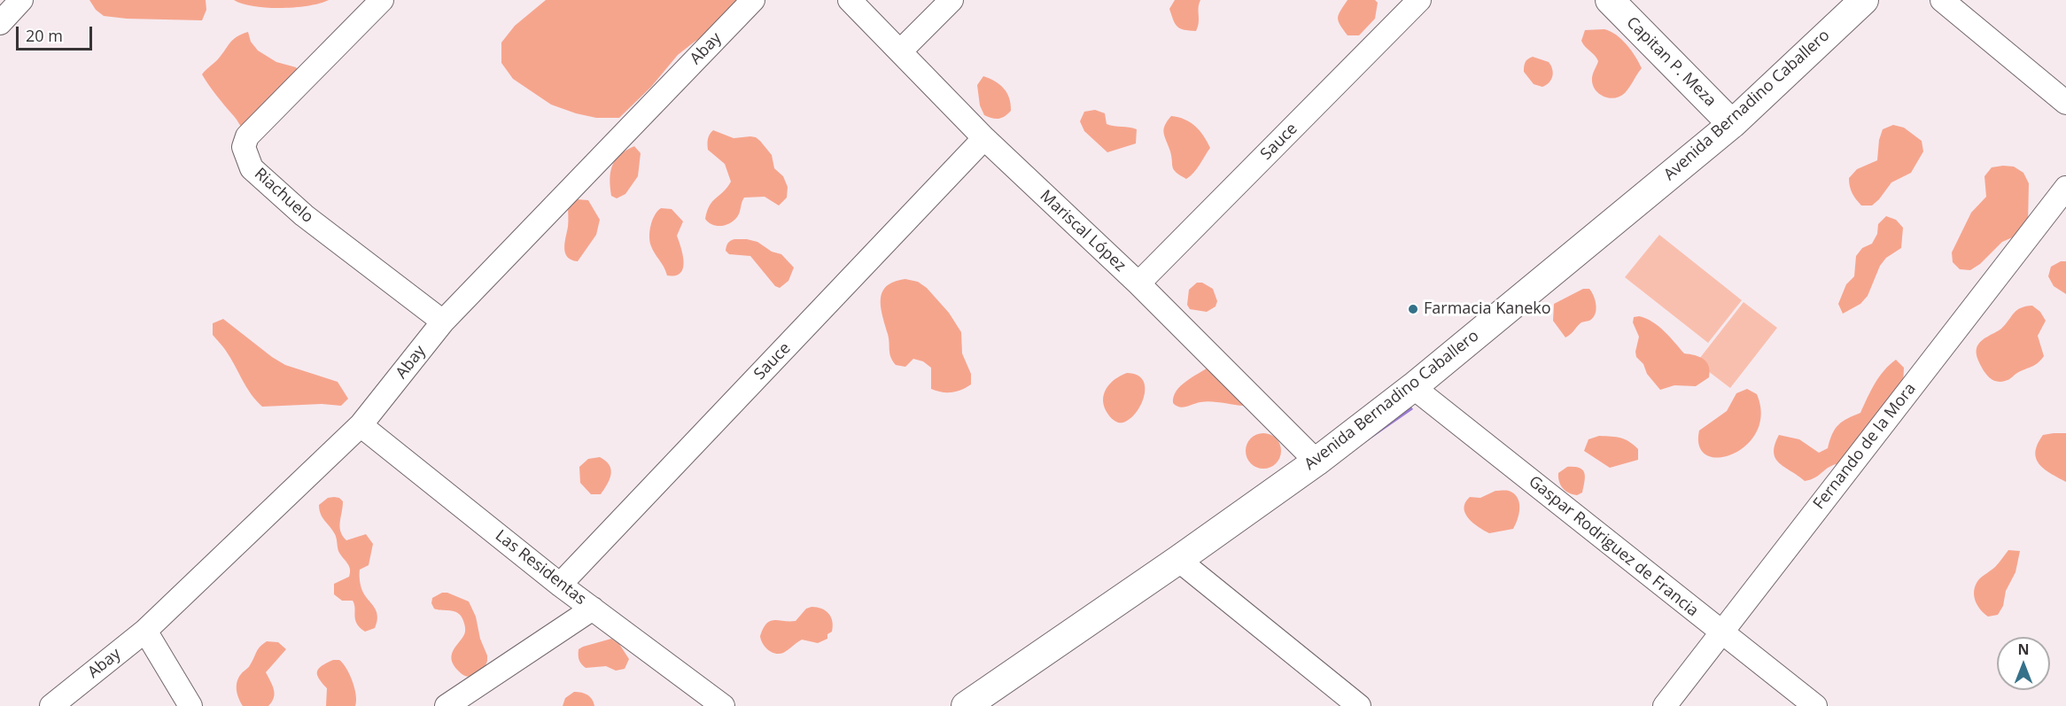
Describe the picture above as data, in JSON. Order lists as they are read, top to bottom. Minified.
{"streets":{"street":["Abay","Capitan P. Meza","Avenida Bernadino Caballero","Sauce","Riachuelo","Mariscal López","Fernando de la Mora","Gaspar Rodriguez de Francia","Las Residentas"]},"crossings":[["Abay","Riachuelo"],["Abay","Las Residentas"],["Capitan P. Meza","Avenida Bernadino Caballero"],["Avenida Bernadino Caballero","Mariscal López"],["Avenida Bernadino Caballero","Gaspar Rodriguez de Francia"],["Sauce","Mariscal López"],["Sauce","Las Residentas"],["Fernando de la Mora","Gaspar Rodriguez de Francia"]],"places":["Farmacia Kaneko"],"scale_bar":"20 m","north":"top"}
